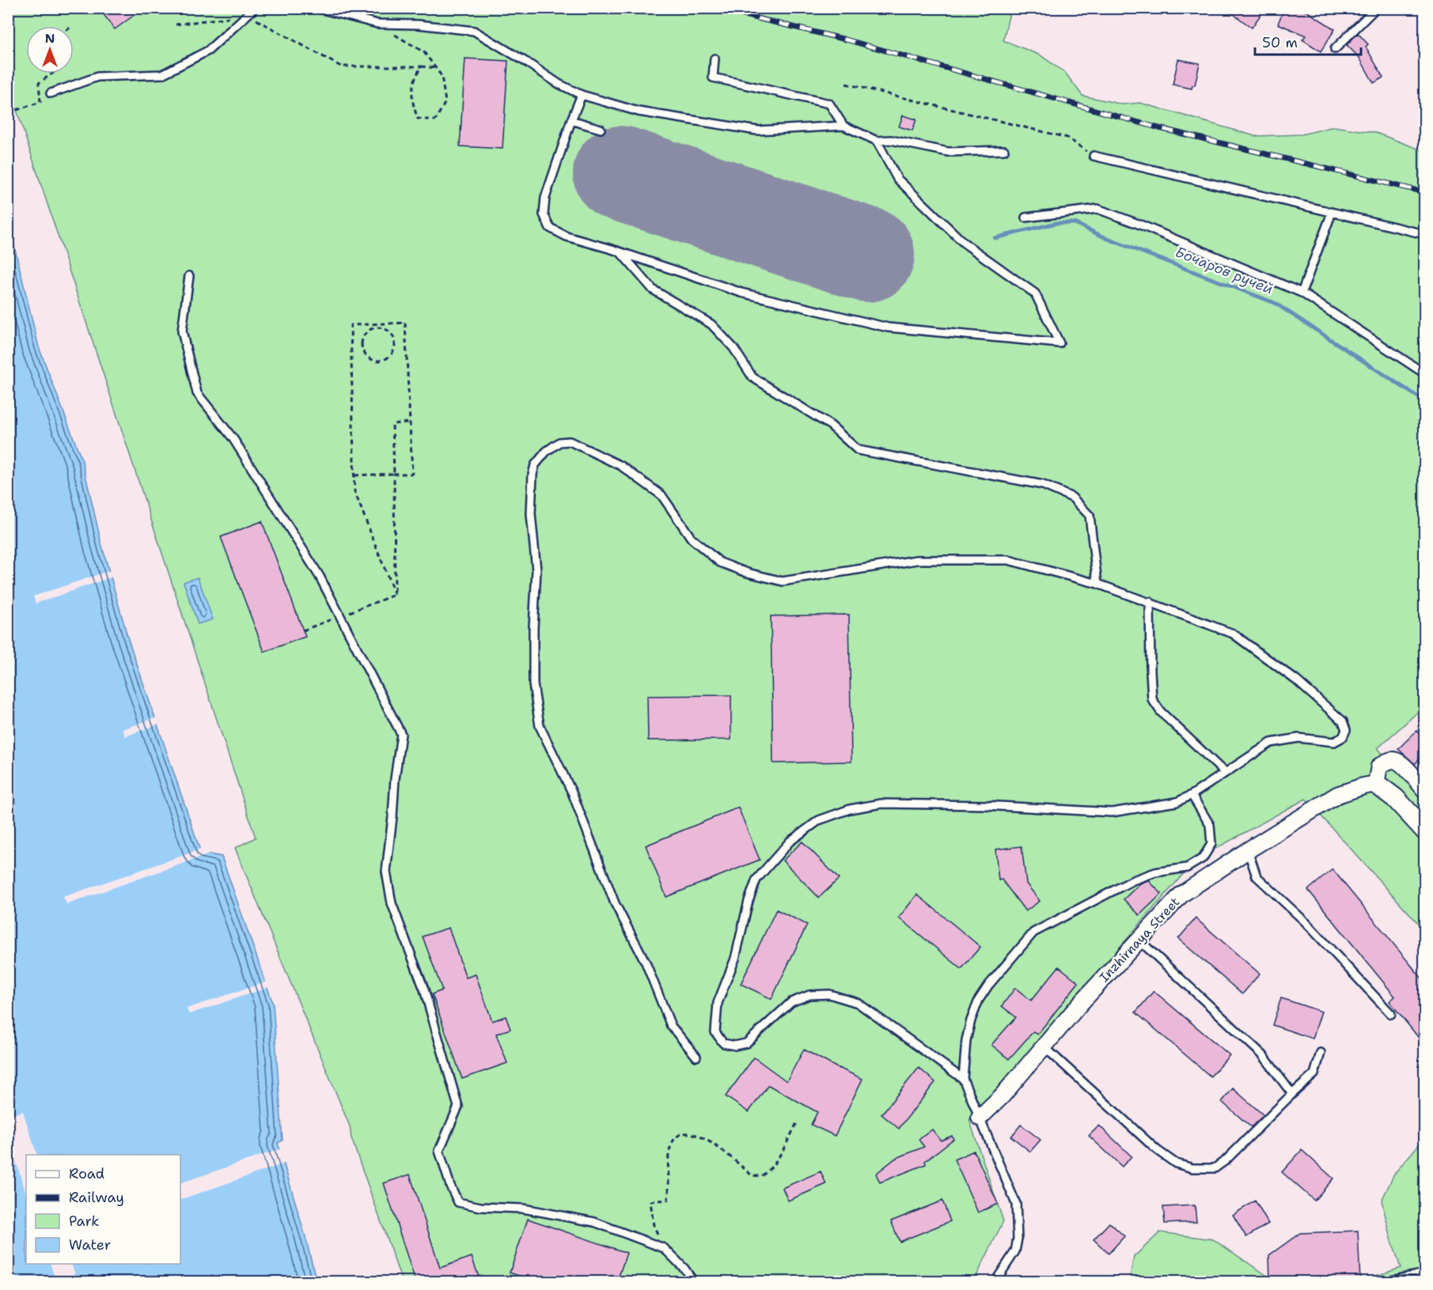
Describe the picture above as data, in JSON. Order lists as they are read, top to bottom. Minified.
{"streets":{"street":["Inzhirnaya Street"]},"water":["Бочаров ручей"],"legend":["Road","Railway","Park","Water"],"scale_bar":"50 m","north":"top"}
